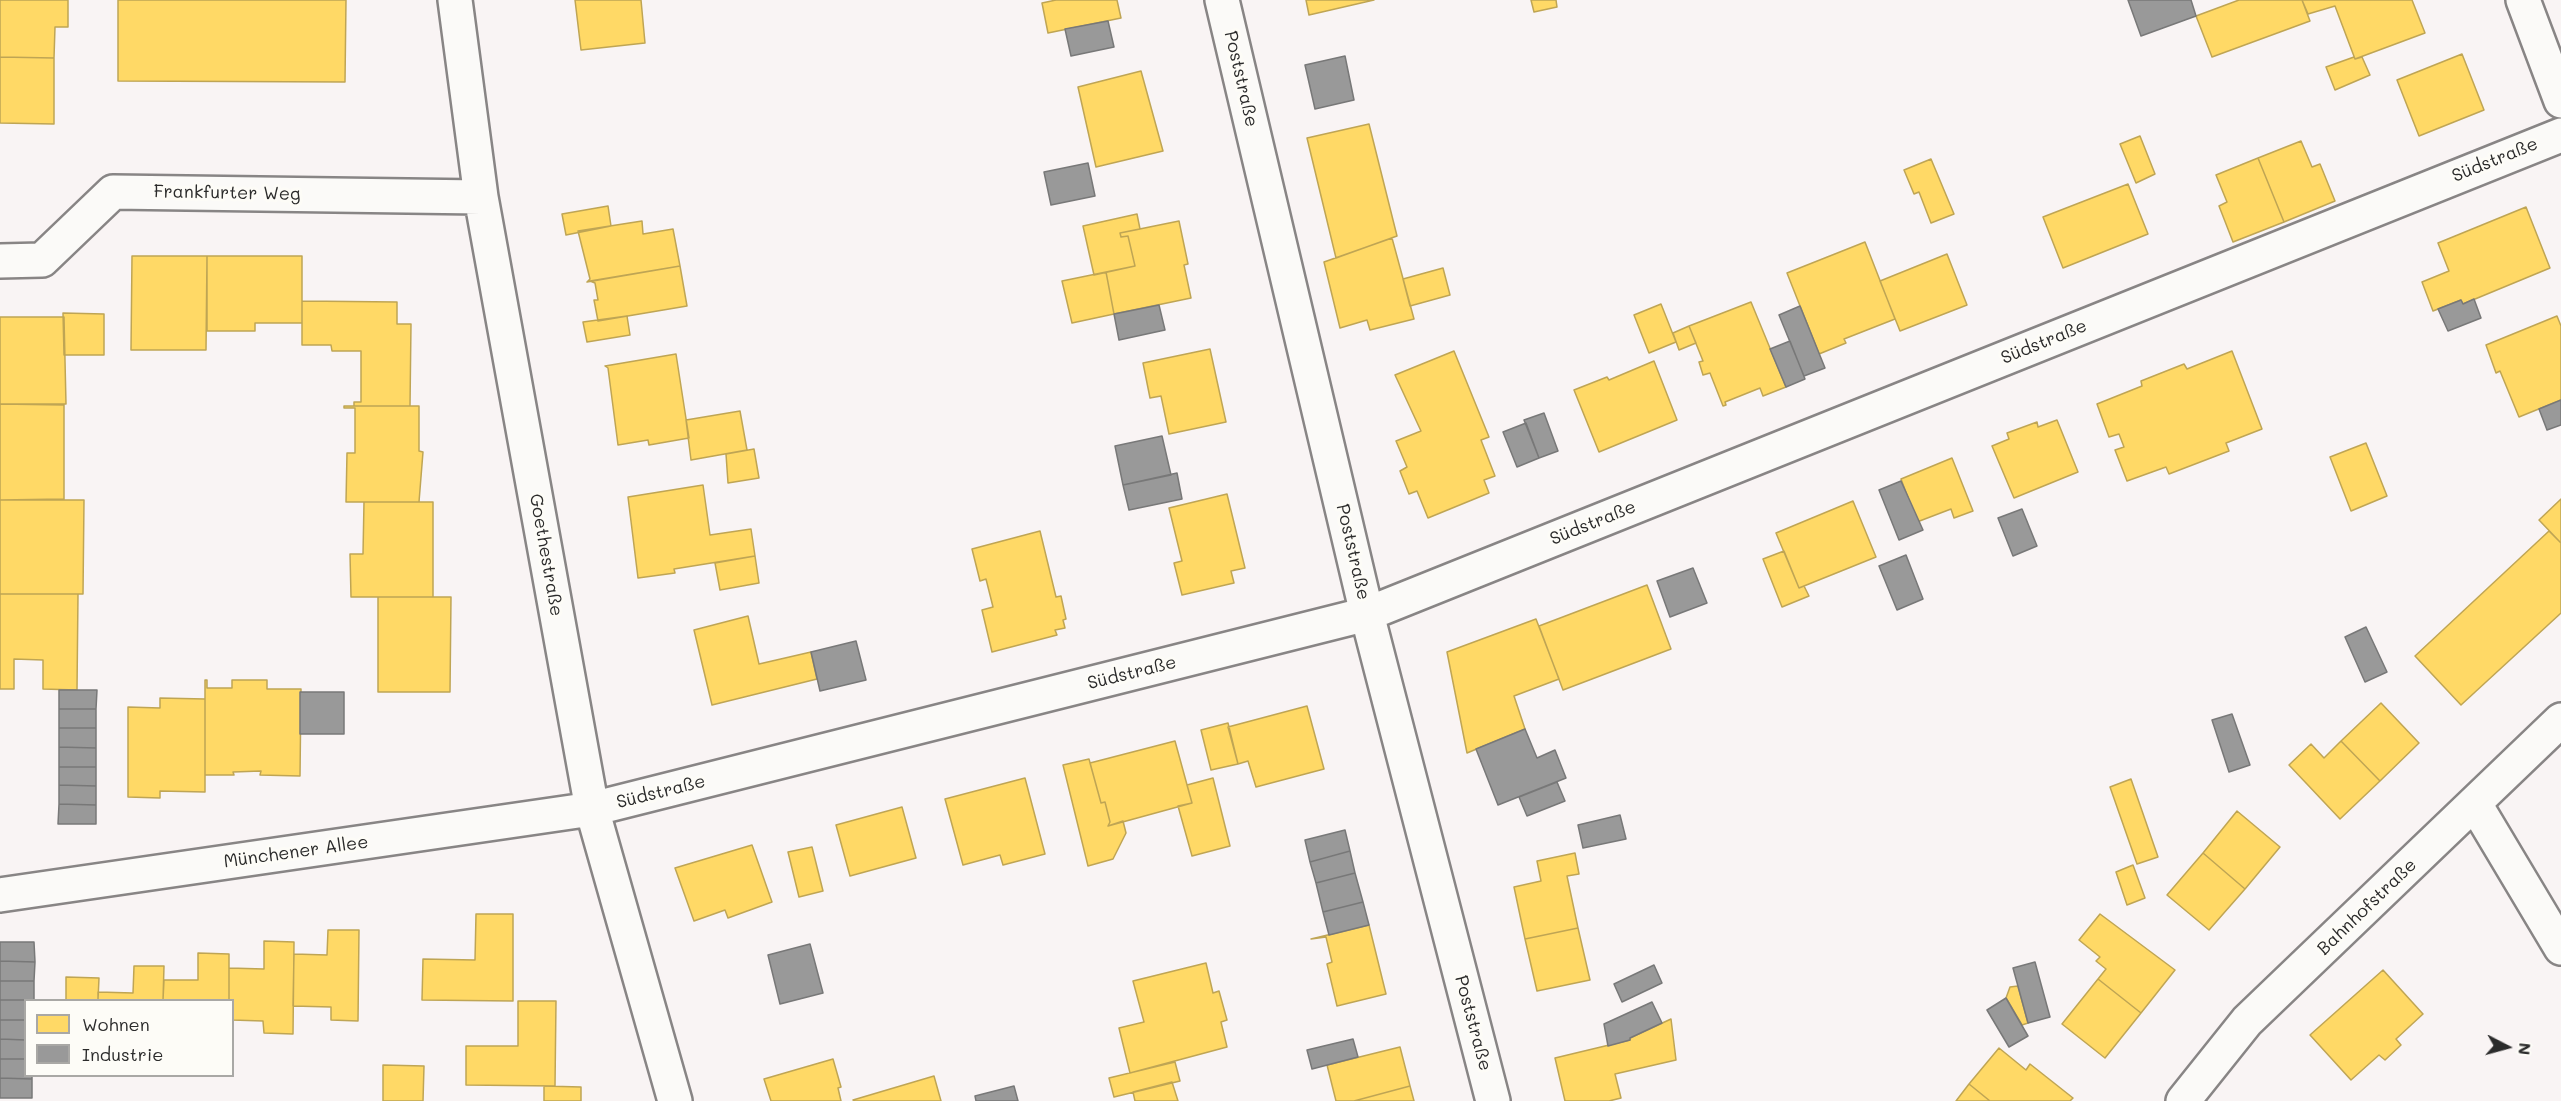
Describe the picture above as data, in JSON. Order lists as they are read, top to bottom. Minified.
{"streets":{"street":["Poststraße","Südstraße","Frankfurter Weg","Goethestraße","Münchener Allee","Bahnhofstraße"]},"crossings":[["Poststraße","Südstraße"],["Südstraße","Goethestraße"],["Südstraße","Münchener Allee"],["Frankfurter Weg","Goethestraße"],["Goethestraße","Münchener Allee"]],"legend":["Wohnen","Industrie"],"north":"right"}
